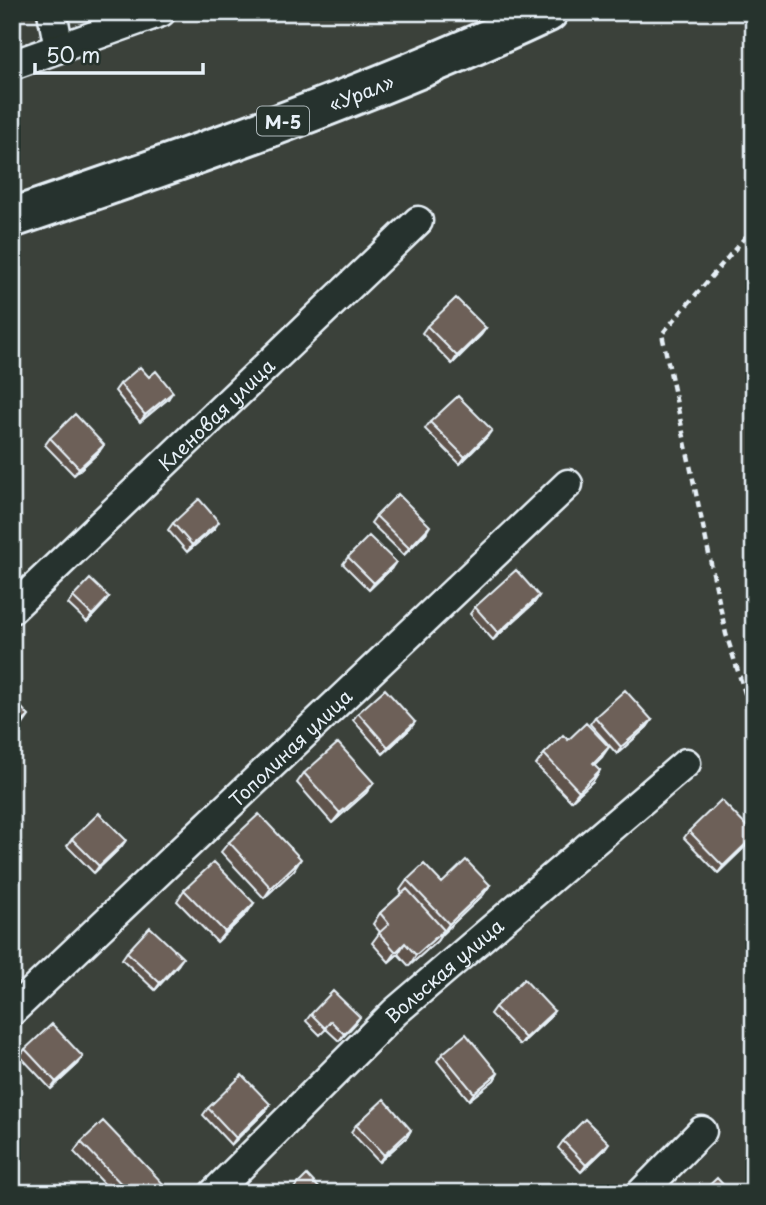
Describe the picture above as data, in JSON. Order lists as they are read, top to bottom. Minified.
{"streets":{"highway":["«Урал»","М-5"],"street":["Кленовая улица","Тополиная улица","Вольская улица"]},"scale_bar":"50 m"}
